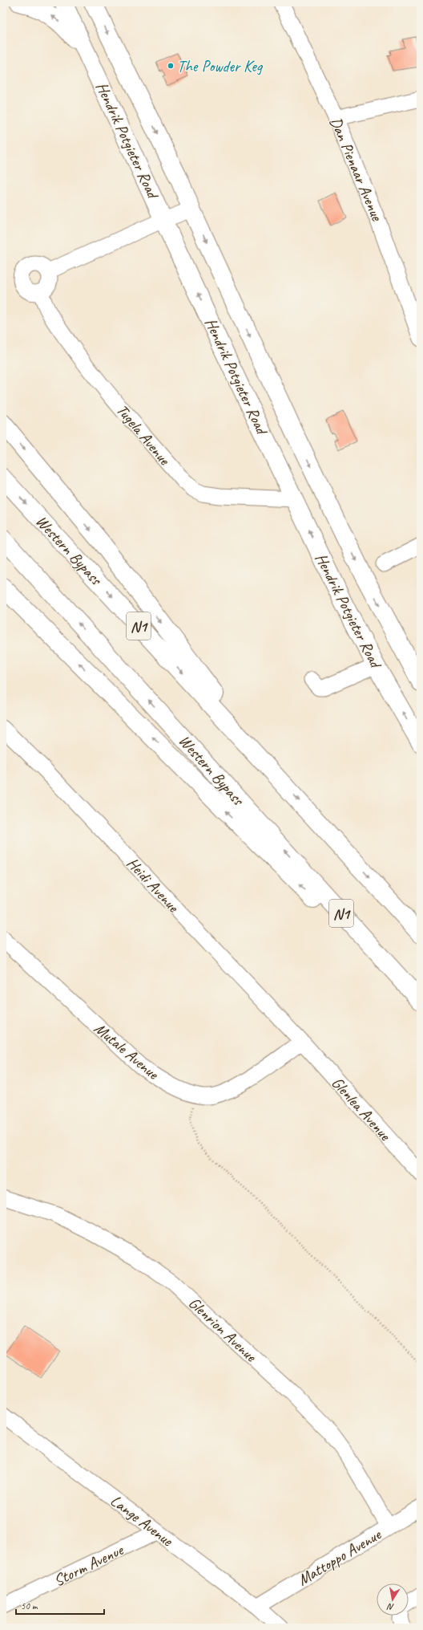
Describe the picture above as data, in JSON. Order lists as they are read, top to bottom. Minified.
{"streets":{"main road":["Hendrik Potgieter Road","Western Bypass","N1"],"street":["Dan Pienaar Avenue","Tugela Avenue","Heidi Avenue","Mutale Avenue","Glenlea Avenue","Glenrion Avenue","Lange Avenue","Mattoppo Avenue","Storm Avenue"]},"crossings":[["Hendrik Potgieter Road","Tugela Avenue"],["Heidi Avenue","Mutale Avenue"],["Heidi Avenue","Glenlea Avenue"],["Mutale Avenue","Glenlea Avenue"],["Glenrion Avenue","Mattoppo Avenue"],["Lange Avenue","Mattoppo Avenue"],["Lange Avenue","Storm Avenue"]],"places":["The Powder Keg"],"scale_bar":"50 m","north":"bottom"}
